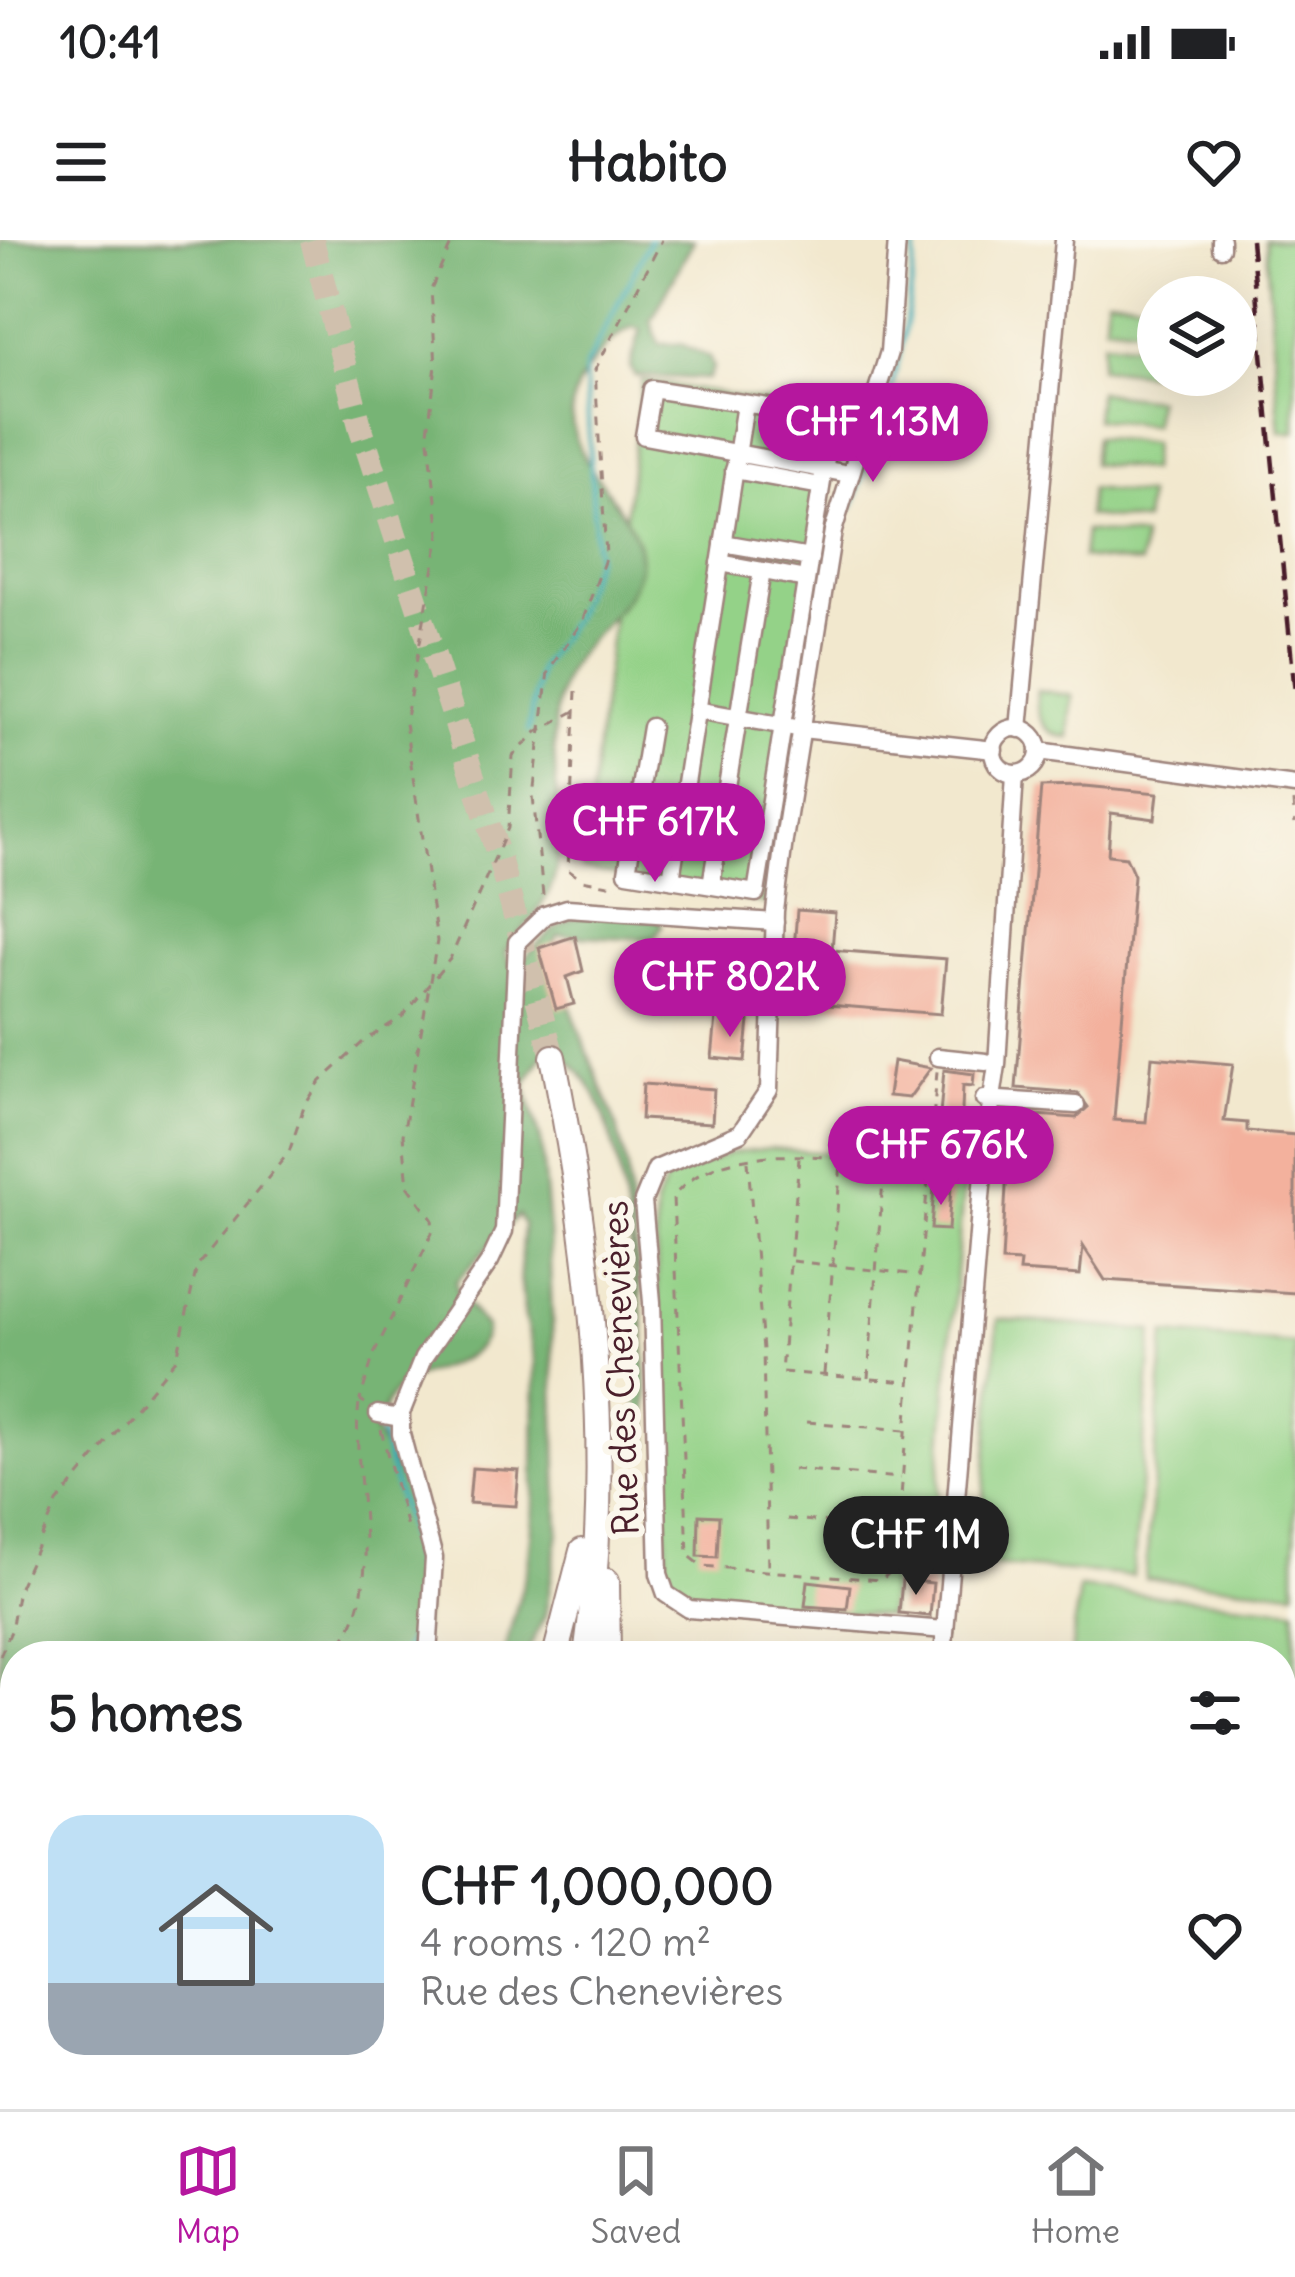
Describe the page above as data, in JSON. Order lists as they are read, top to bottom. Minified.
{"streets":{"street":["Rue des Chenevières"]},"page":{"status":"10:41","header":"Habito","price":["CHF 1.13M","CHF 617K","CHF 802K","CHF 676K","CHF 1M"],"heading":"5 homes","list":[{"name":"CHF 1,000,000","note":"4 rooms · 120 m² · Rue des Chenevières"}],"tabs":["Map","Saved","Home"]}}
